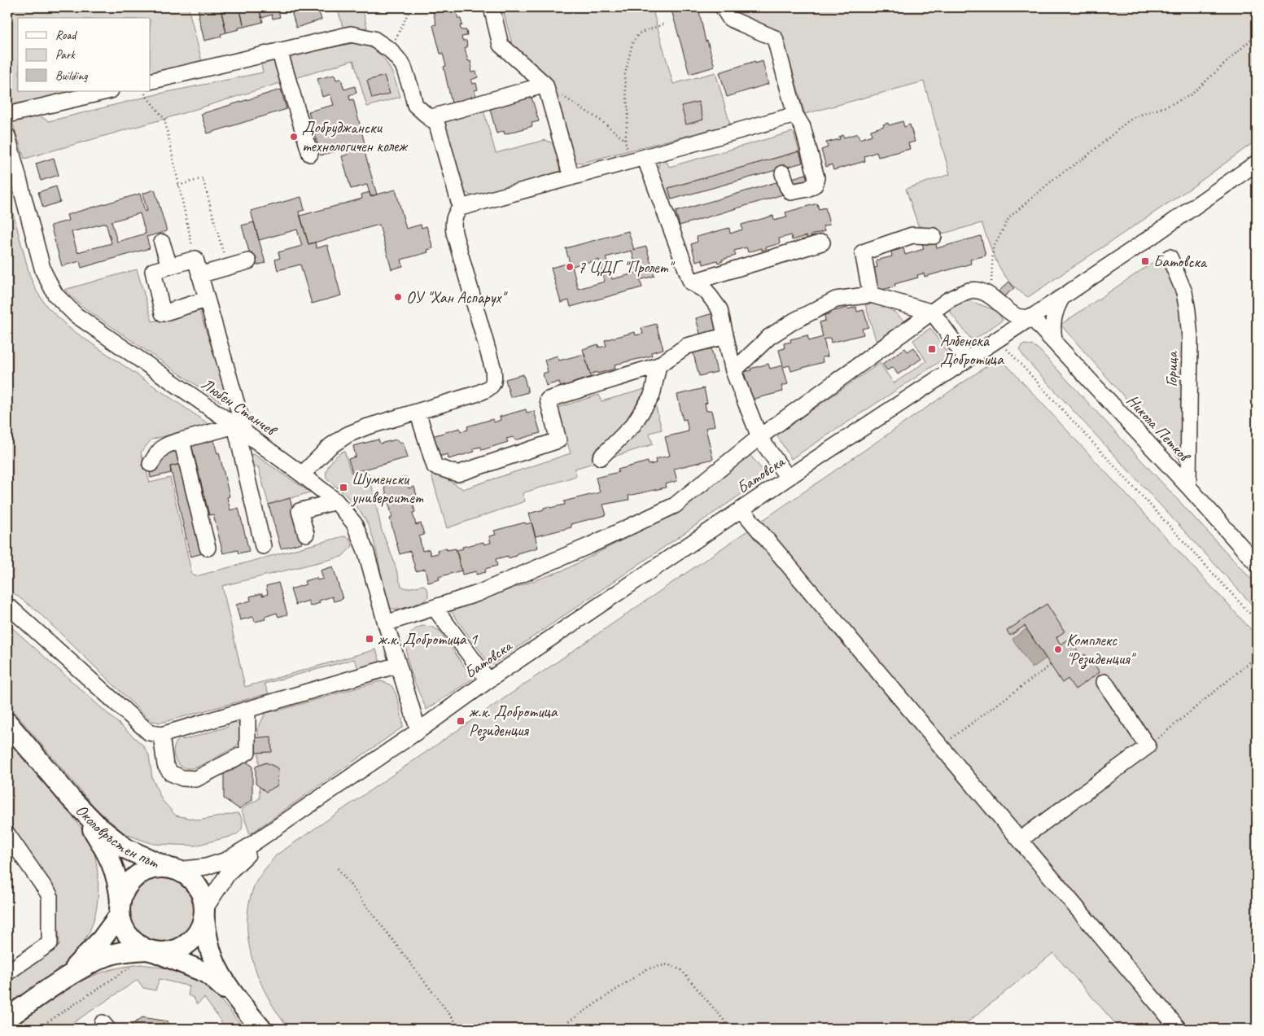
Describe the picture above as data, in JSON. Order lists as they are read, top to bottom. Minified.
{"streets":{"main road":["Околовръстен път"],"street":["Горица","Любен Станчев","Никола Петков","Батовска"]},"crossings":[["Горица","Никола Петков"],["Любен Станчев","Батовска"],["Никола Петков","Батовска"],["Батовска","Околовръстен път"]],"places":{"other":["Добруджански технологичен колеж","7 ЦДГ \"Пролет\"","ОУ \"Хан Аспарух\"","Комплекс \"Резиденция\""],"transit":["Батовска","Албенска Добротица","Шуменски университет","ж.к. Добротица 1","ж.к. Добротица Резиденция"]},"legend":["Road","Park","Building"]}
